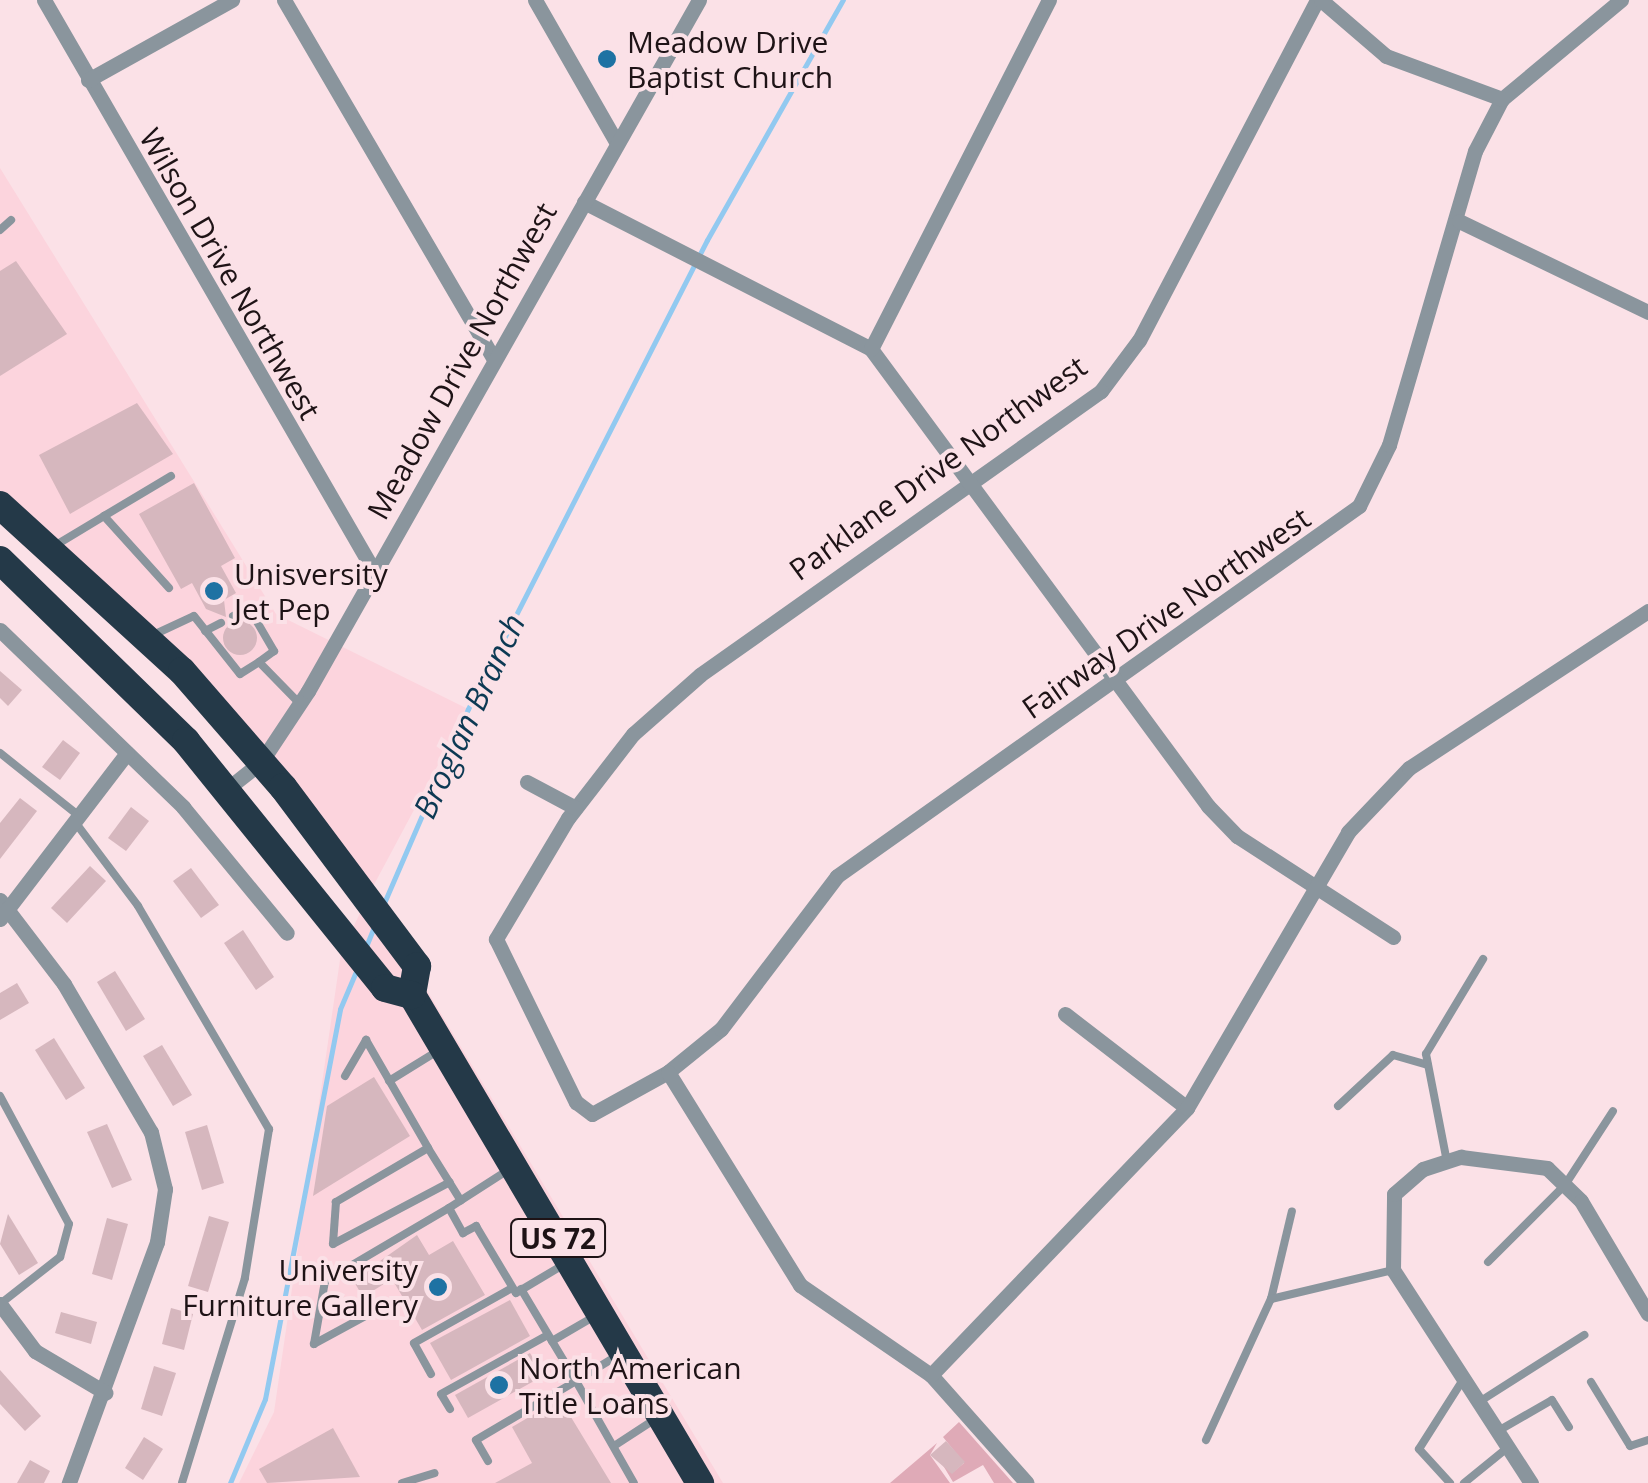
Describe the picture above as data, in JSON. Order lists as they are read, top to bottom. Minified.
{"streets":{"highway":["US 72"],"street":["Wilson Drive Northwest","Meadow Drive Northwest","Parklane Drive Northwest","Fairway Drive Northwest"]},"crossings":[["Wilson Drive Northwest","Meadow Drive Northwest"],["Meadow Drive Northwest","US 72"],["Parklane Drive Northwest","Fairway Drive Northwest"]],"water":["Broglan Branch"],"places":["Meadow Drive Baptist Church","Unisversity Jet Pep","University Furniture Gallery","North American Title Loans"]}
